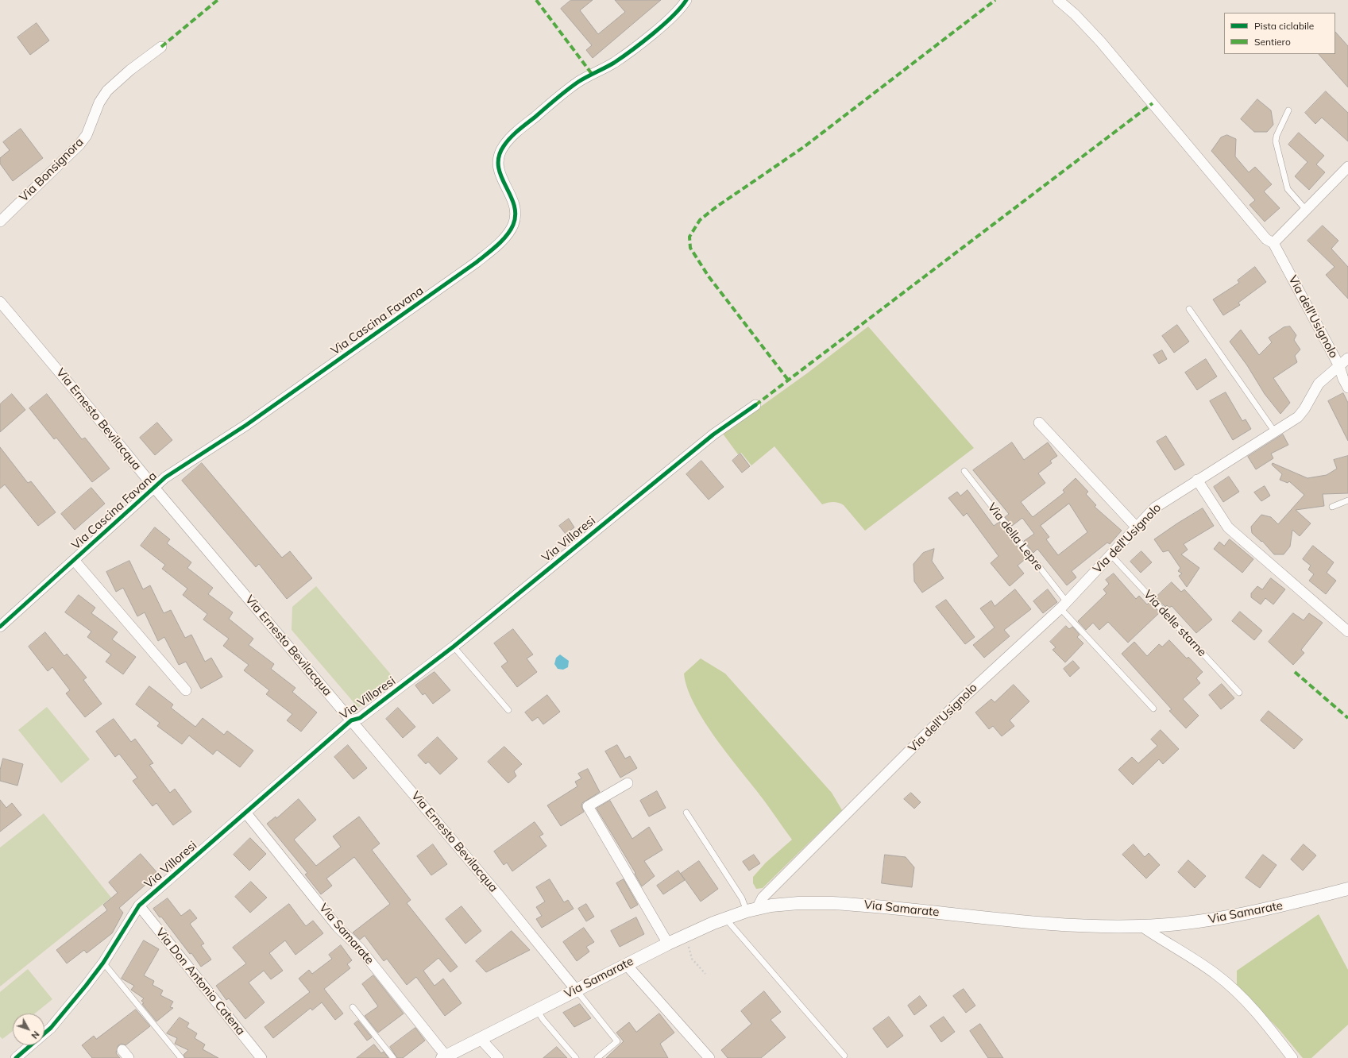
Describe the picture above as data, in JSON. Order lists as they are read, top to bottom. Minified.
{"streets":{"street":["Via Bonsignora","Via dell'Usignolo","Via Cascina Favana","Via Ernesto Bevilacqua","Via Villoresi","Via Samarate","Via Don Antonio Catena"],"lane":["Via della Lepre","Via delle starne"]},"crossings":[["Via dell'Usignolo","Via della Lepre"],["Via dell'Usignolo","Via delle starne"],["Via dell'Usignolo","Via Samarate"],["Via Cascina Favana","Via Ernesto Bevilacqua"],["Via Ernesto Bevilacqua","Via Villoresi"],["Via Ernesto Bevilacqua","Via Samarate"],["Via Villoresi","Via Samarate"],["Via Villoresi","Via Don Antonio Catena"]],"legend":["Pista ciclabile","Sentiero"],"north":"bottom right"}
